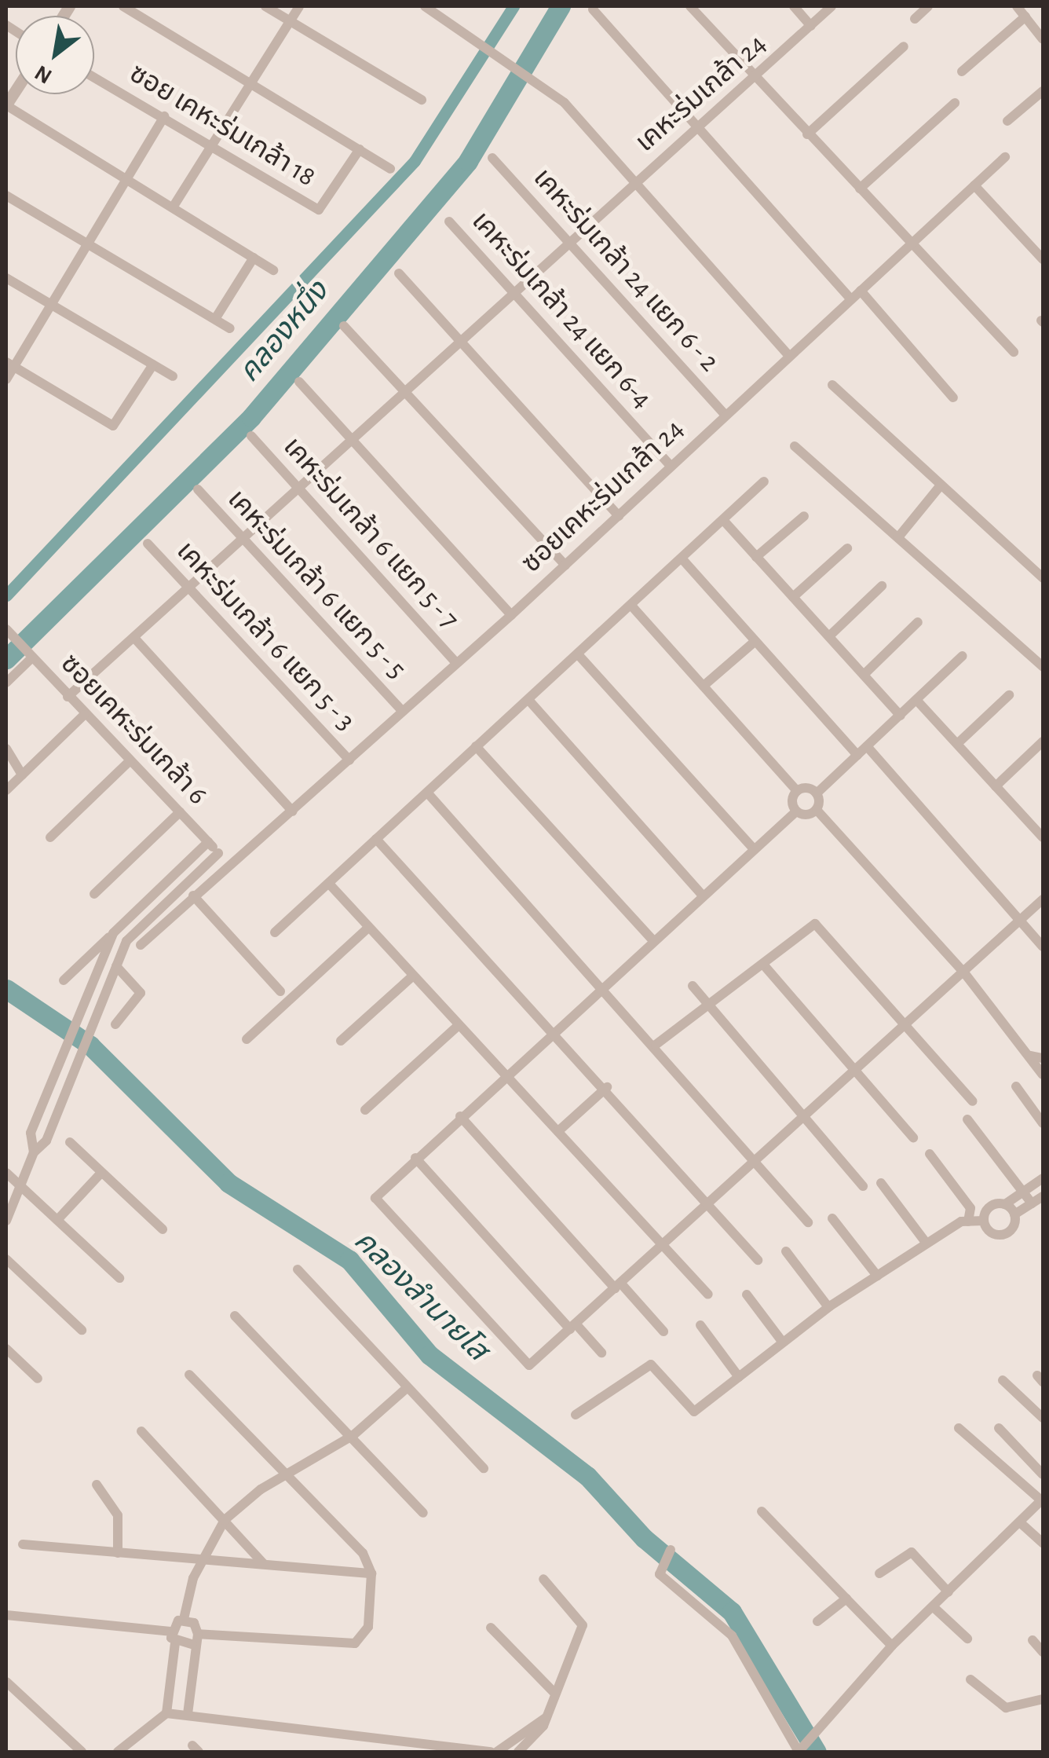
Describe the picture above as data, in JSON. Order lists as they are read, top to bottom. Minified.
{"streets":{"street":["เคหะร่มเกล้า 24","ซอย เคหะร่มเกล้า 18","เคหะร่มเกล้า 24 แยก 6 - 2","เคหะร่มเกล้า 24 แยก 6-4","ซอยเคหะร่มเกล้า 24","เคหะร่มเกล้า 6 แยก 5 - 7","เคหะร่มเกล้า 6 แยก 5 - 5","เคหะร่มเกล้า 6 แยก 5 - 3","ซอยเคหะร่มเกล้า 6"]},"crossings":[["เคหะร่มเกล้า 24","เคหะร่มเกล้า 24 แยก 6 - 2"],["เคหะร่มเกล้า 24","เคหะร่มเกล้า 24 แยก 6-4"],["เคหะร่มเกล้า 24","เคหะร่มเกล้า 6 แยก 5 - 7"],["เคหะร่มเกล้า 24","เคหะร่มเกล้า 6 แยก 5 - 5"],["เคหะร่มเกล้า 24","เคหะร่มเกล้า 6 แยก 5 - 3"],["เคหะร่มเกล้า 24","ซอยเคหะร่มเกล้า 6"],["เคหะร่มเกล้า 24 แยก 6 - 2","ซอยเคหะร่มเกล้า 24"],["เคหะร่มเกล้า 24 แยก 6-4","ซอยเคหะร่มเกล้า 24"],["ซอยเคหะร่มเกล้า 24","เคหะร่มเกล้า 6 แยก 5 - 7"],["ซอยเคหะร่มเกล้า 24","เคหะร่มเกล้า 6 แยก 5 - 5"],["ซอยเคหะร่มเกล้า 24","เคหะร่มเกล้า 6 แยก 5 - 3"],["ซอยเคหะร่มเกล้า 24","ซอยเคหะร่มเกล้า 6"]],"water":["คลองหนึ่ง","คลองลำนายโส"],"north":"bottom left"}
